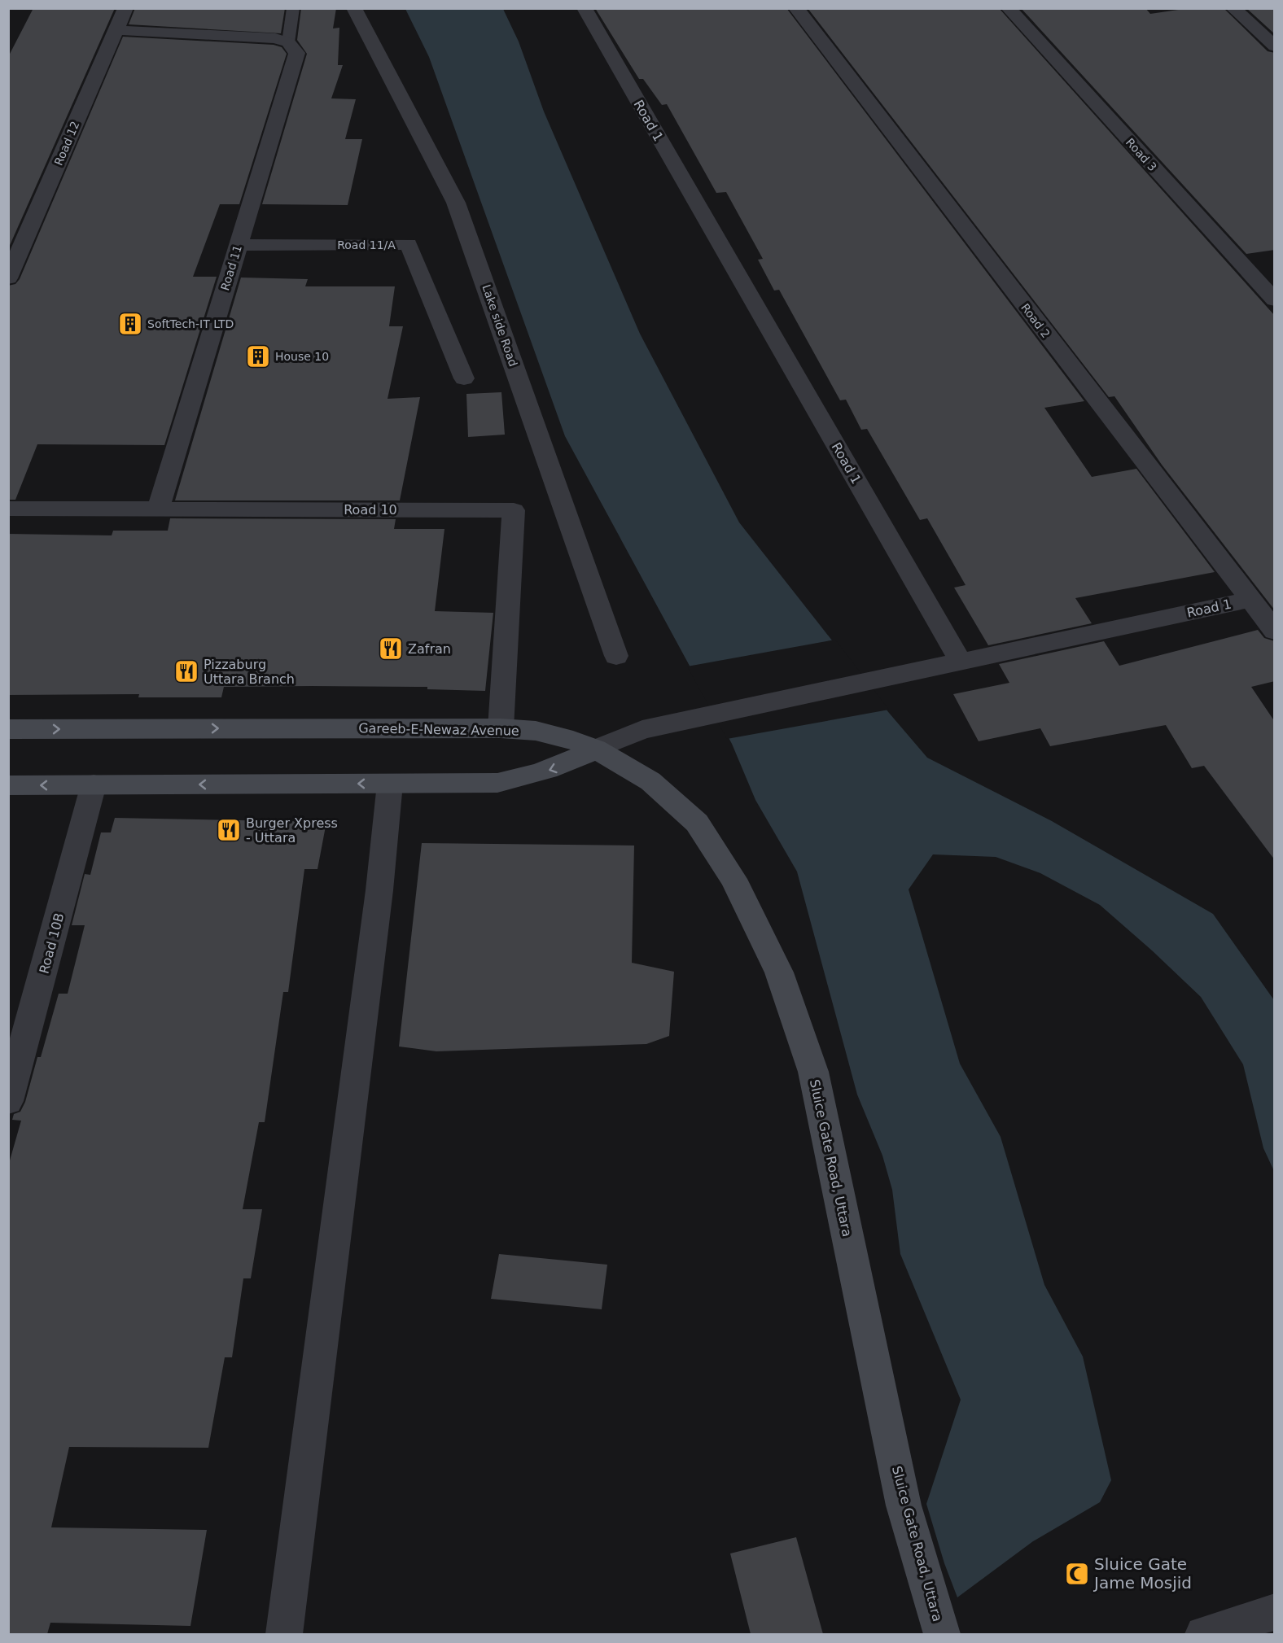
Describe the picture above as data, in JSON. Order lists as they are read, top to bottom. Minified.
{"streets":{"street":["Road 1","Road 12","Road 3","Road 11/A","Road 11","Road 2","Lake side Road","Road 10","Gareeb-E-Newaz Avenue","Road 10B","Sluice Gate Road, Uttara"]},"crossings":[["Road 1","Road 2"],["Road 11/A","Road 11"],["Road 11","Road 10"],["Road 10","Gareeb-E-Newaz Avenue"],["Gareeb-E-Newaz Avenue","Sluice Gate Road, Uttara"]],"places":{"building":["SoftTech-IT LTD","House 10"],"restaurant":["Zafran","Pizzaburg Uttara Branch","Burger Xpress - Uttara"],"mosque":["Sluice Gate Jame Mosjid"]}}
